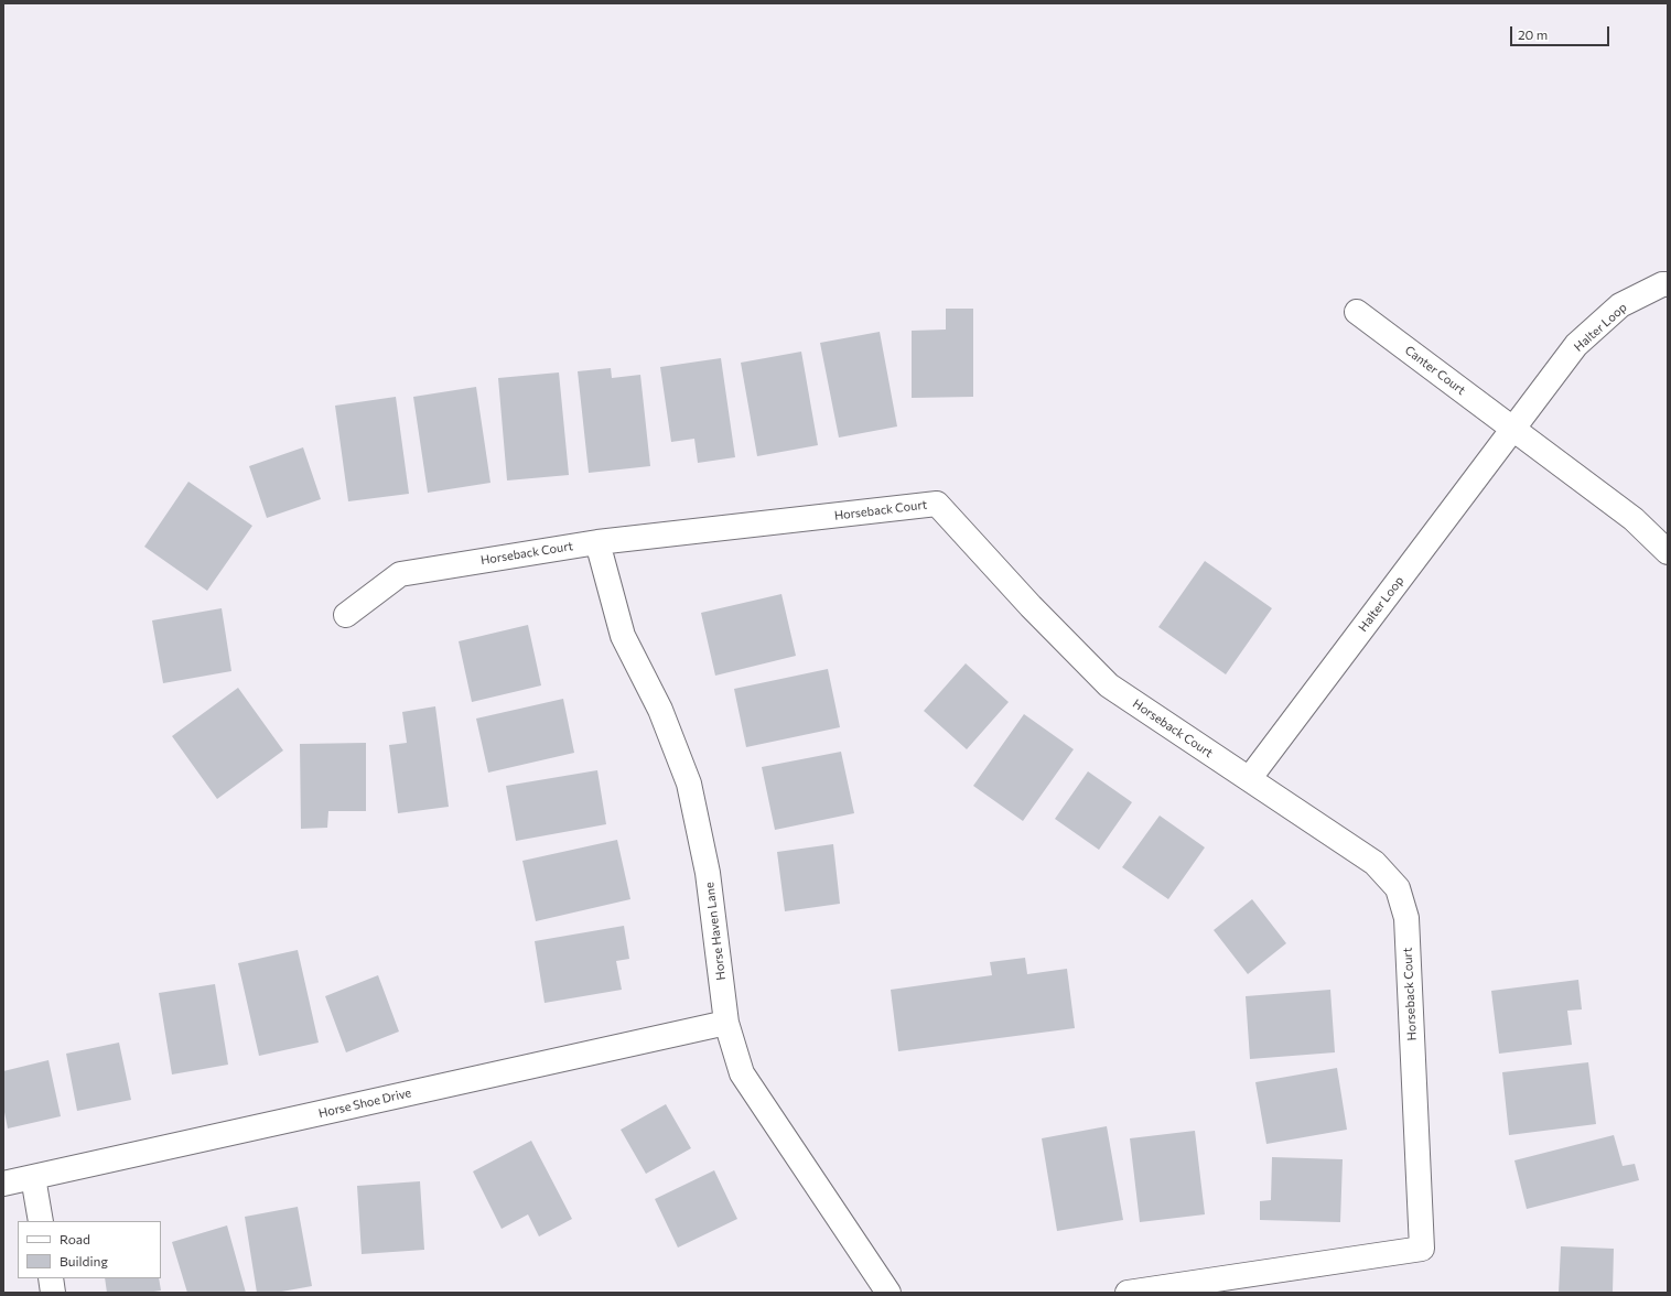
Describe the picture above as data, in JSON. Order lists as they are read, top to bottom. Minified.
{"streets":{"street":["Halter Loop","Canter Court","Horseback Court","Horse Haven Lane","Horse Shoe Drive"]},"crossings":[["Halter Loop","Canter Court"],["Halter Loop","Horseback Court"],["Horseback Court","Horse Haven Lane"],["Horse Haven Lane","Horse Shoe Drive"]],"legend":["Road","Building"],"scale_bar":"20 m"}
